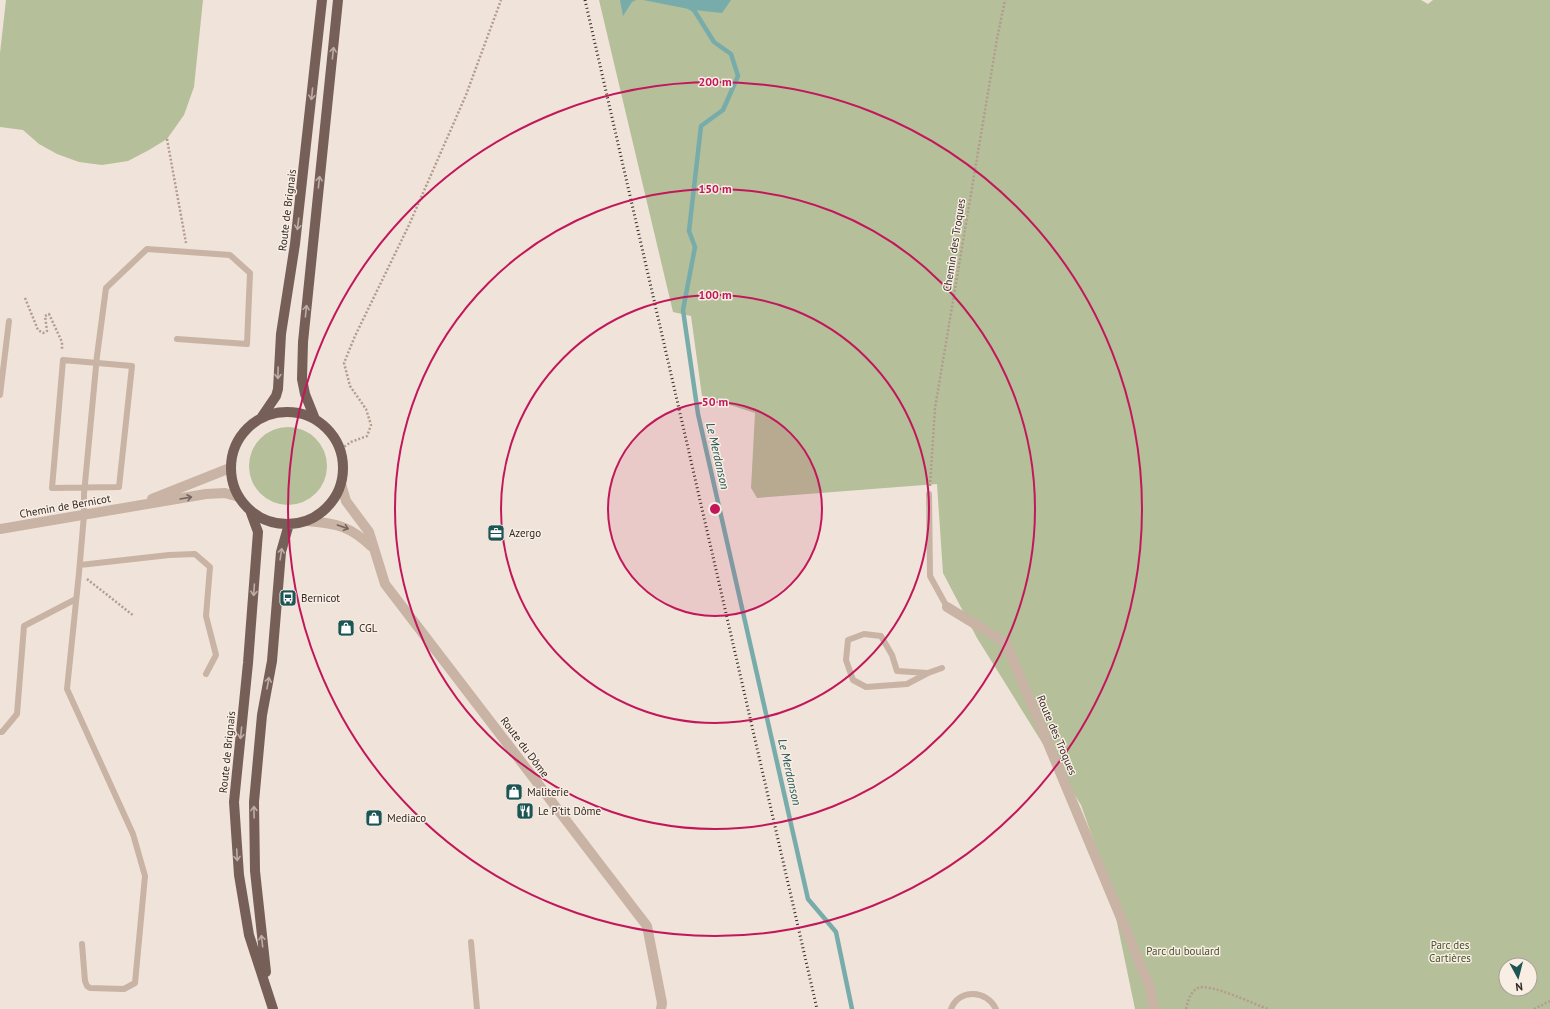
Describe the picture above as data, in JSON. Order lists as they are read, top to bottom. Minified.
{"streets":{"main road":["Route de Brignais"],"street":["Chemin de Bernicot","Route des Troques","Route du Dôme"],"path":["Chemin des Troques"]},"crossings":[["Route de Brignais","Chemin de Bernicot"],["Route de Brignais","Route du Dôme"],["Chemin des Troques","Route des Troques"],["Chemin de Bernicot","Route du Dôme"]],"water":["Le Merdanson"],"parks":["Parc des Cartières","Parc du boulard"],"places":{"office":["Azergo"],"bus stop":["Bernicot"],"shop":["CGL","Maliterie","Mediaco"],"restaurant":["Le P'tit Dôme"]},"north":"bottom","rings":["200 m","150 m","100 m","50 m"]}
